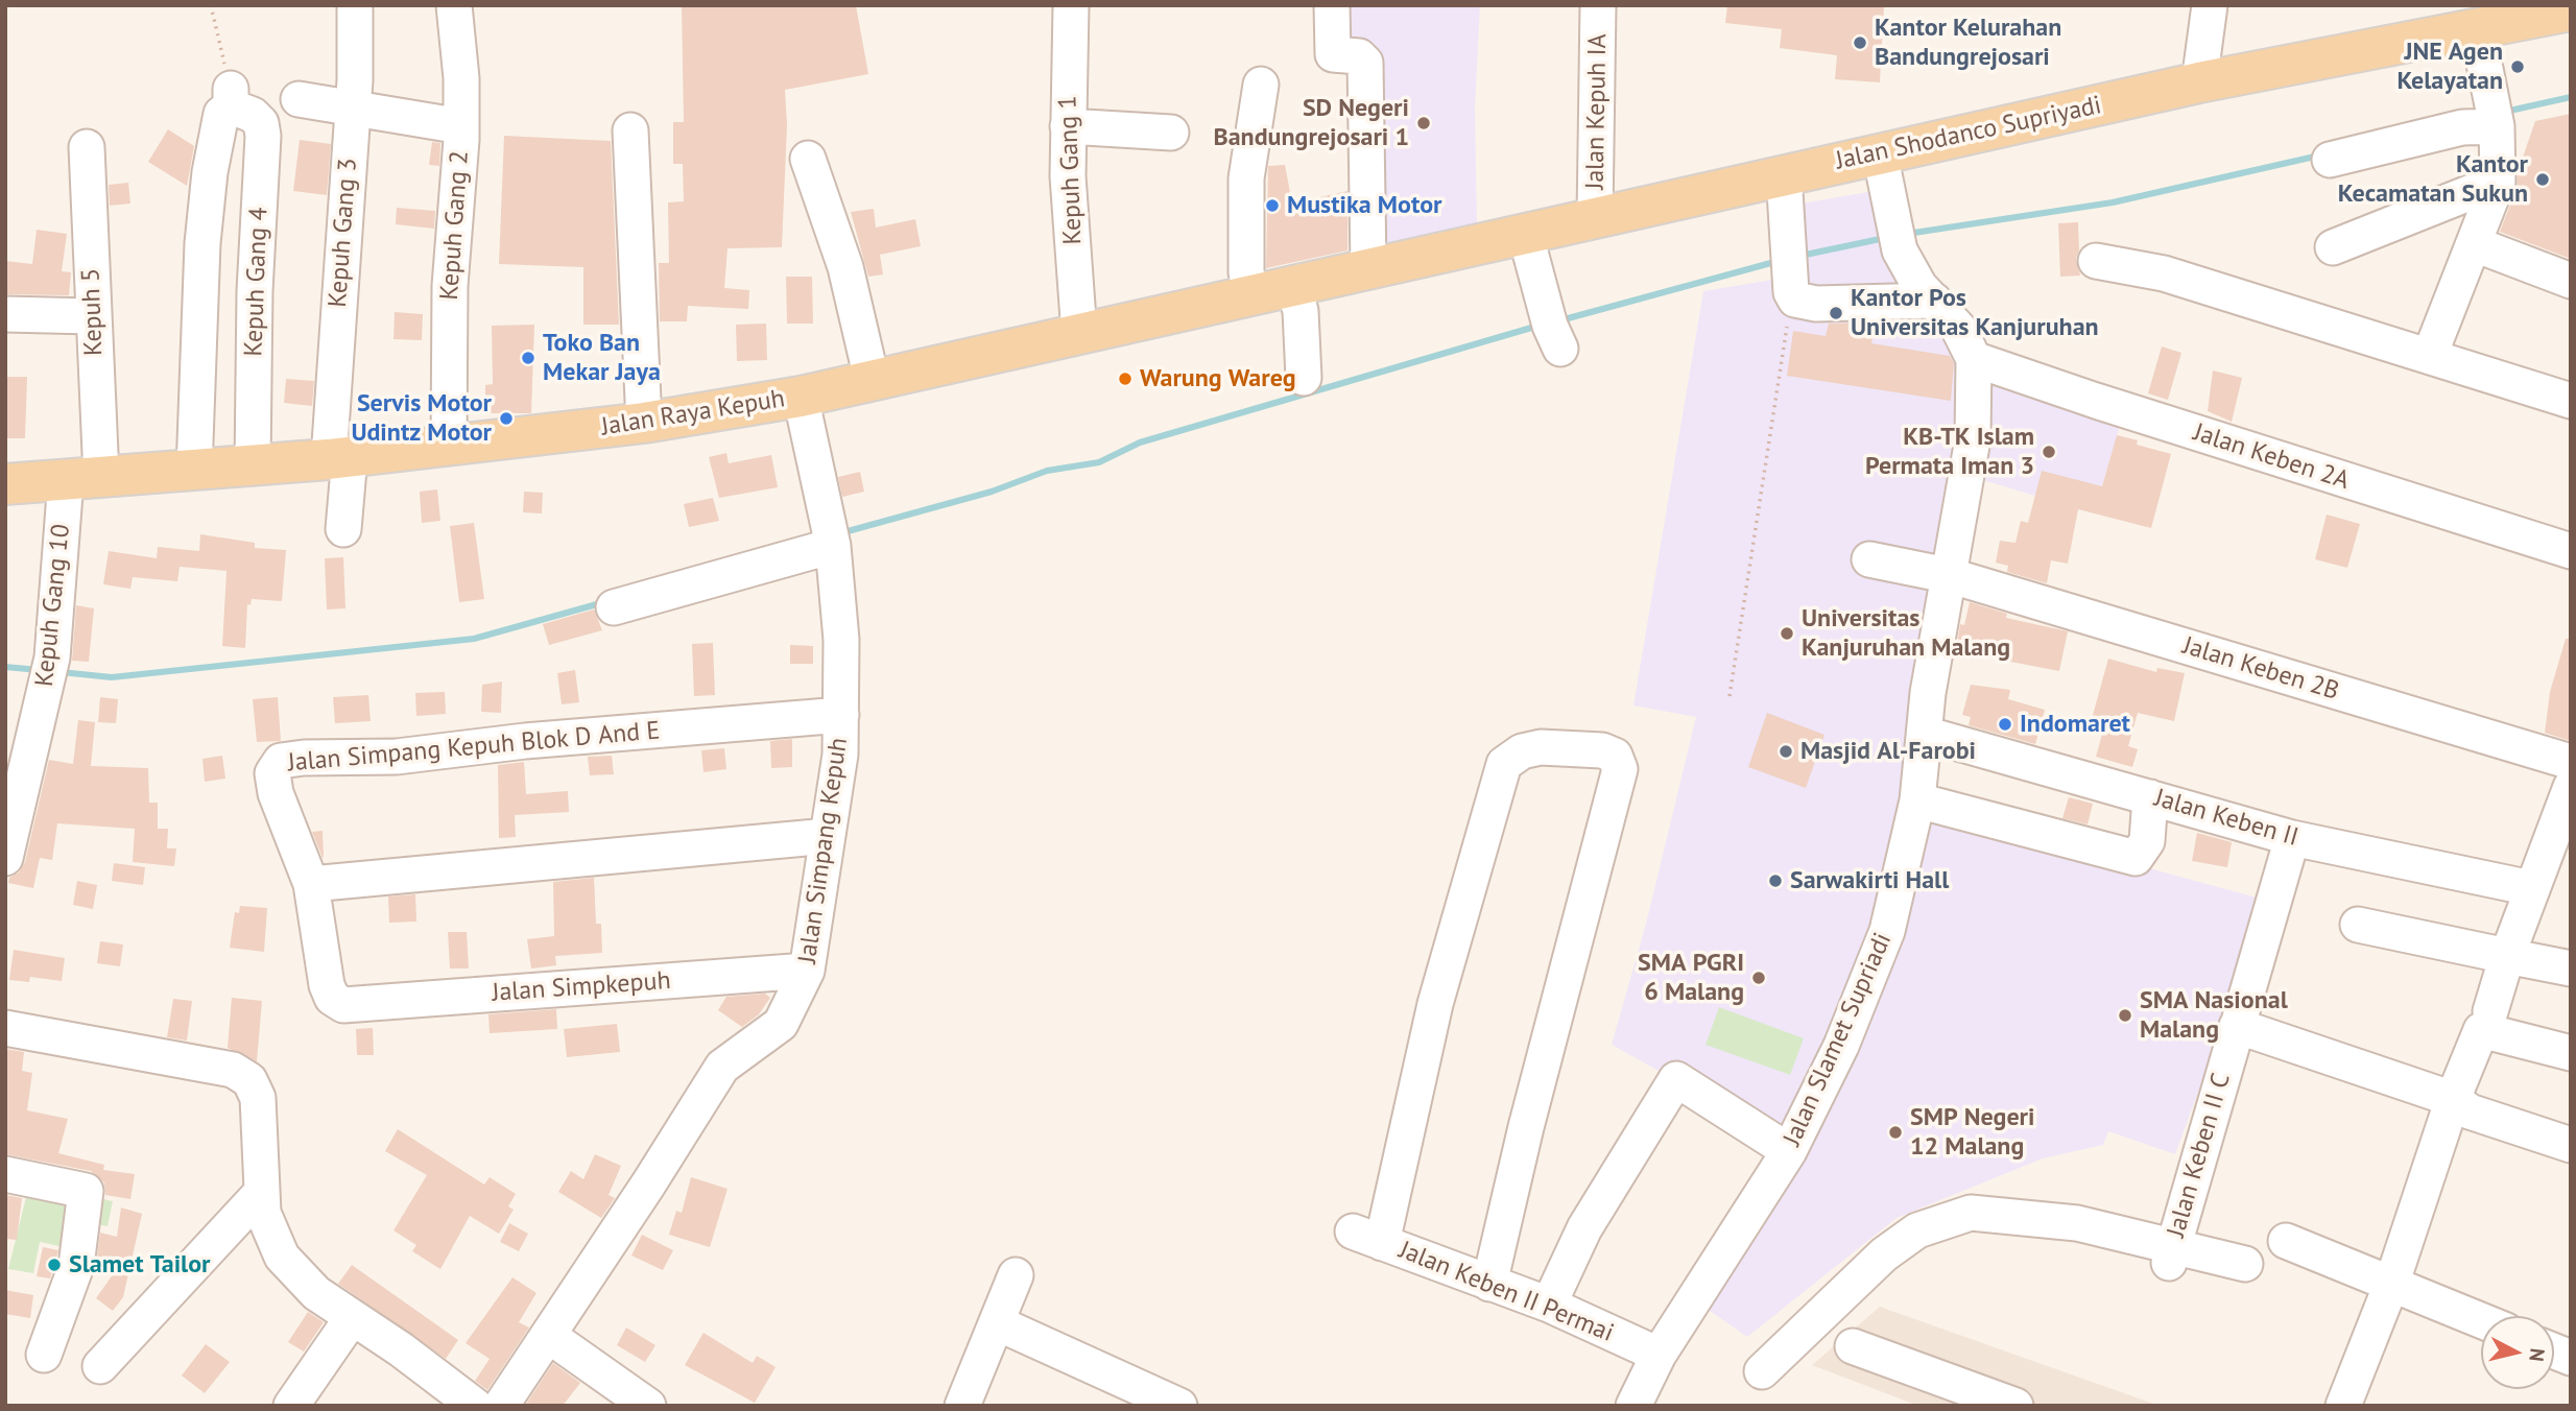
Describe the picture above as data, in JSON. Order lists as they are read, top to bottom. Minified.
{"streets":{"main road":["Jalan Shodanco Supriyadi","Jalan Raya Kepuh"],"street":["Jalan Kepuh IA","Kepuh Gang 1","Kepuh Gang 2","Kepuh Gang 3","Kepuh Gang 4","Kepuh 5","Jalan Keben 2A","Kepuh Gang 10","Jalan Keben 2B","Jalan Simpang Kepuh Blok D And E","Jalan Keben II","Jalan Simpang Kepuh","Jalan Simpkepuh","Jalan Slamet Supriadi","Jalan Keben II C","Jalan Keben II Permai"]},"crossings":[["Jalan Kepuh IA","Jalan Shodanco Supriyadi"],["Jalan Shodanco Supriyadi","Jalan Raya Kepuh"],["Jalan Shodanco Supriyadi","Jalan Slamet Supriadi"],["Kepuh Gang 1","Jalan Raya Kepuh"],["Kepuh Gang 2","Jalan Raya Kepuh"],["Kepuh Gang 3","Jalan Raya Kepuh"],["Kepuh Gang 4","Jalan Raya Kepuh"],["Kepuh 5","Jalan Raya Kepuh"],["Kepuh 5","Kepuh Gang 10"],["Jalan Raya Kepuh","Kepuh Gang 10"],["Jalan Raya Kepuh","Jalan Simpang Kepuh"],["Jalan Keben 2A","Jalan Slamet Supriadi"],["Jalan Keben 2B","Jalan Slamet Supriadi"],["Jalan Simpang Kepuh Blok D And E","Jalan Simpang Kepuh"],["Jalan Simpang Kepuh Blok D And E","Jalan Simpkepuh"],["Jalan Keben II","Jalan Slamet Supriadi"],["Jalan Keben II","Jalan Keben II C"],["Jalan Simpang Kepuh","Jalan Simpkepuh"],["Jalan Slamet Supriadi","Jalan Keben II Permai"]],"places":["Kantor Kelurahan Bandungrejosari","JNE Agen Kelayatan","SD Negeri Bandungrejosari 1","Kantor Kecamatan Sukun","Mustika Motor","Kantor Pos Universitas Kanjuruhan","Toko Ban Mekar Jaya","Warung Wareg","Servis Motor Udintz Motor","KB-TK Islam Permata Iman 3","Universitas Kanjuruhan Malang","Indomaret","Masjid Al-Farobi","Sarwakirti Hall","SMA PGRI 6 Malang","SMA Nasional Malang","SMP Negeri 12 Malang","Slamet Tailor"],"north":"right"}
